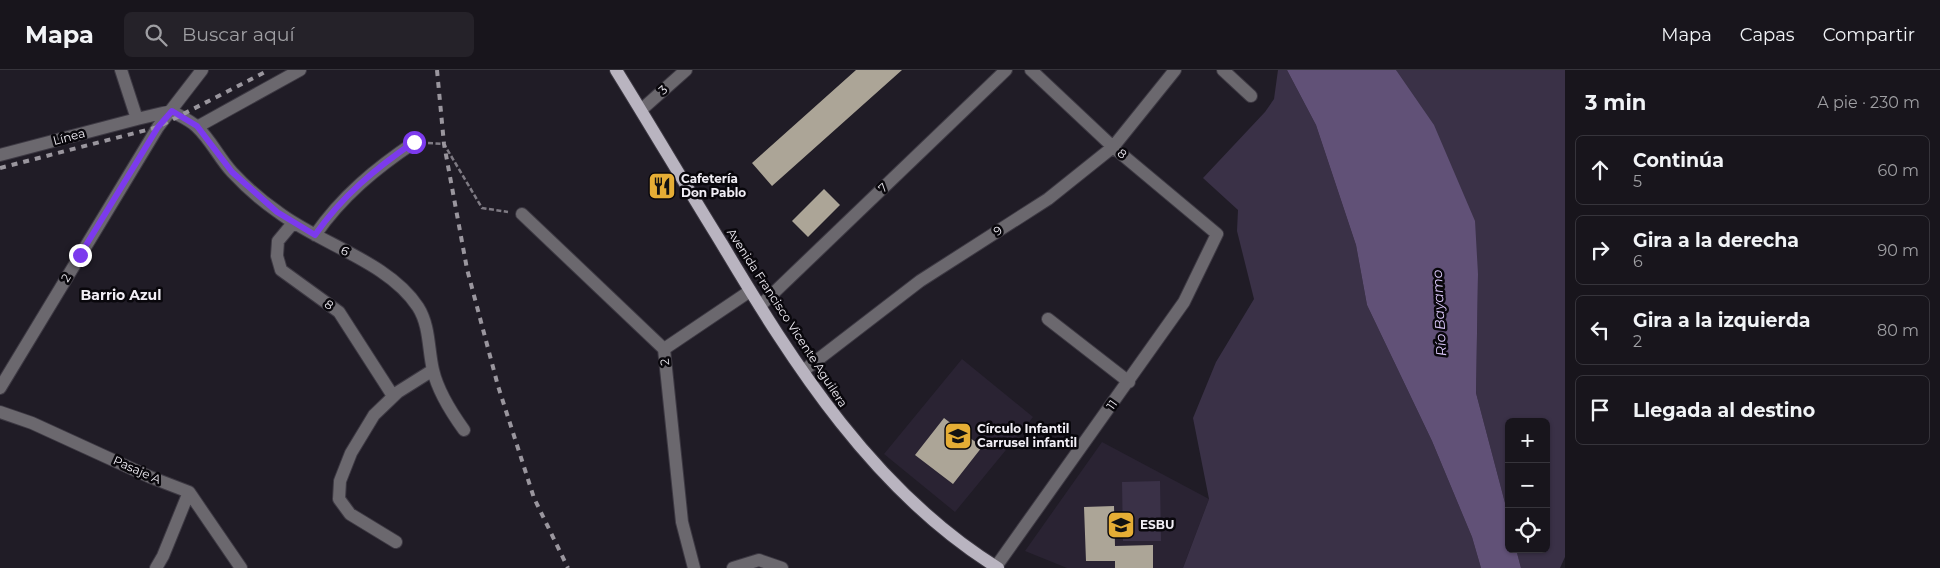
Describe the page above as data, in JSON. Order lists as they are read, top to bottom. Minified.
{"streets":{"main road":["Avenida Francisco Vicente Aguilera"],"street":["3","Línea","8","7","9","6","2","11","Pasaje A"]},"crossings":[["3","Avenida Francisco Vicente Aguilera"],["8","9"],["8","6"],["8","11"],["7","Avenida Francisco Vicente Aguilera"],["9","Avenida Francisco Vicente Aguilera"],["6","2"],["Avenida Francisco Vicente Aguilera","11"]],"districts":["Barrio Azul"],"water":["Río Bayamo"],"places":{"restaurant":["Cafetería Don Pablo"],"school or university":["Círculo Infantil Carrusel infantil","ESBU"]},"page":{"header":"Mapa","search":"Buscar aquí","nav":["Mapa","Capas","Compartir"],"heading":["3 min","A pie · 230 m"],"list":[["Continúa","5","60 m"],["Gira a la derecha","6","90 m"],["Gira a la izquierda","2","80 m"],"Llegada al destino"],"map_buttons":["+","−"]}}
